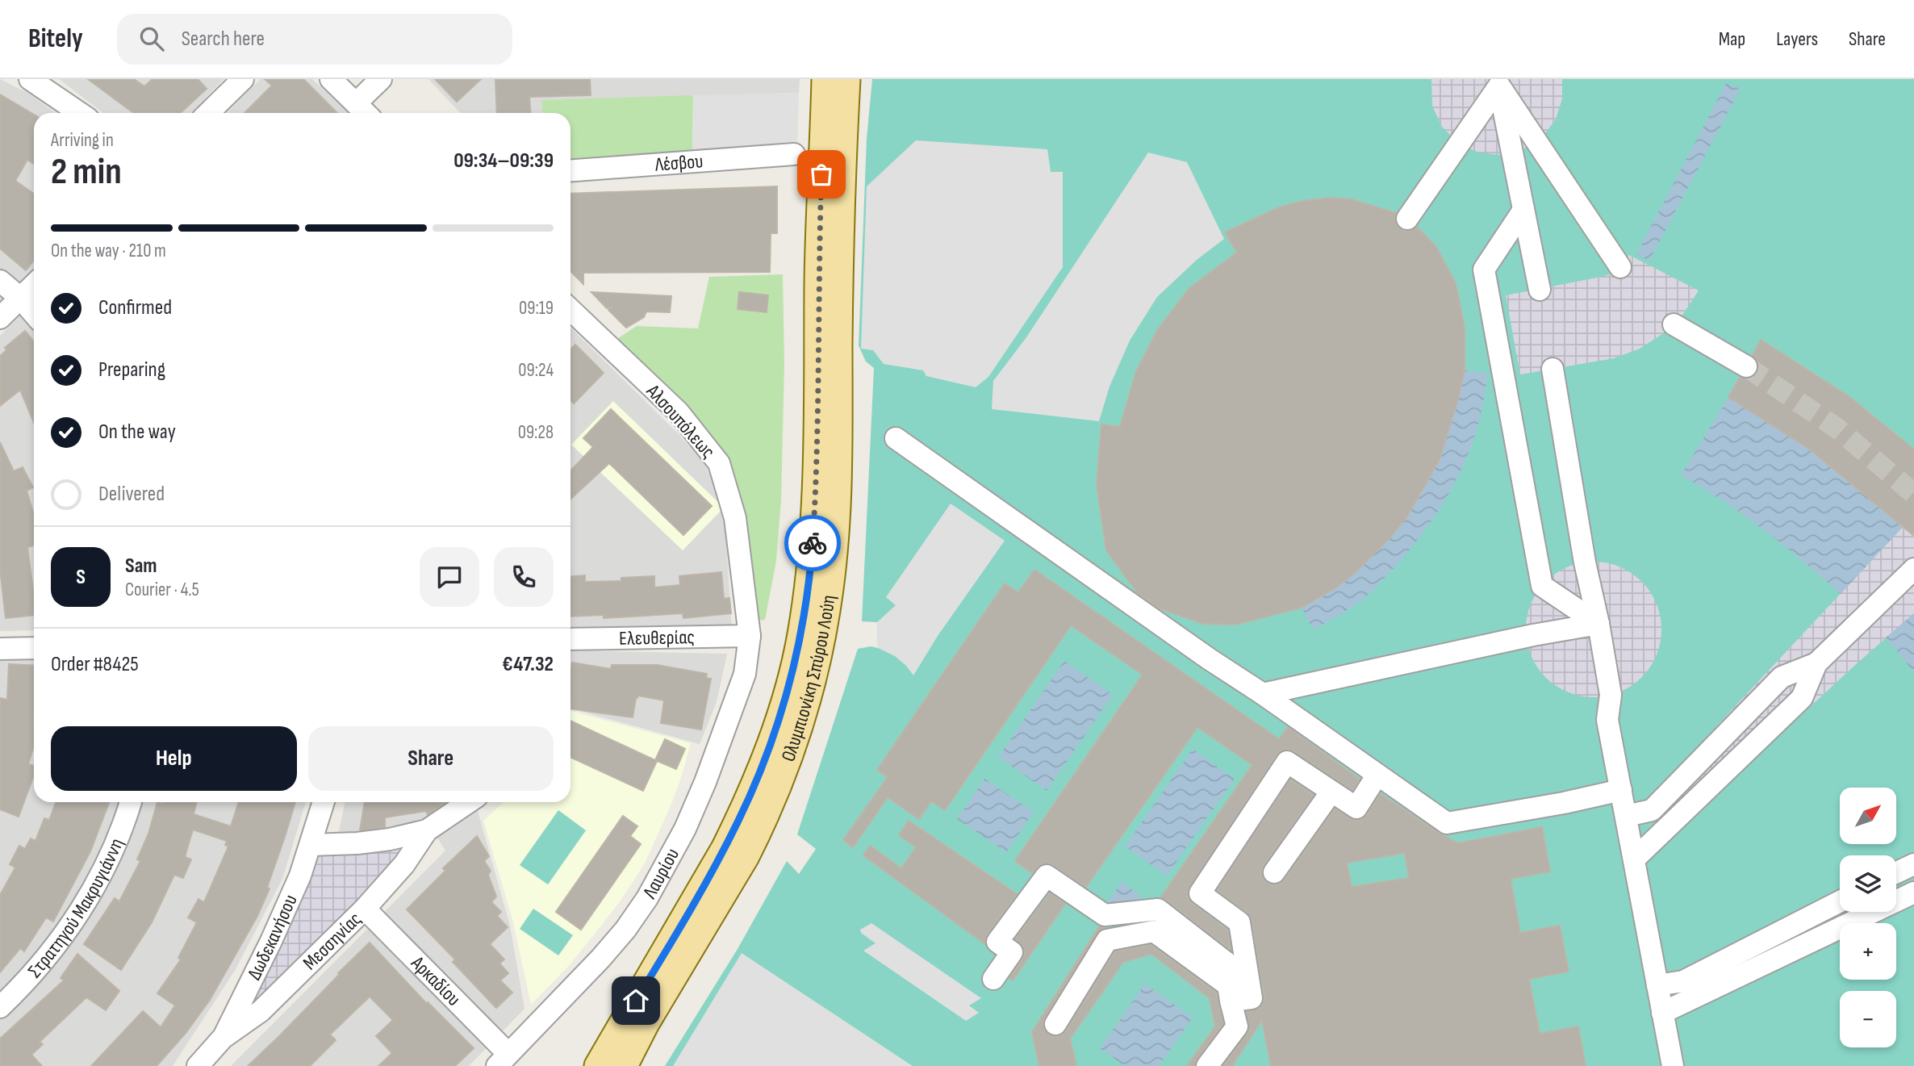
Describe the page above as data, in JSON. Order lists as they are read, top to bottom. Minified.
{"streets":{"main road":["Ολυμπιονίκη Σπύρου Λούη"],"street":["Λέσβου","Αλσουπόλεως","Ελευθερίας","Λαυρίου","Στρατηγού Μακρυγιάννη","Δωδεκανήσου","Μεσσηνίας","Αρκαδίου"]},"crossings":[["Αλσουπόλεως","Ελευθερίας"],["Αλσουπόλεως","Λαυρίου"],["Ελευθερίας","Λαυρίου"],["Λαυρίου","Αρκαδίου"],["Δωδεκανήσου","Μεσσηνίας"],["Μεσσηνίας","Αρκαδίου"]],"north":"top right","page":{"header":"Bitely","search":"Search here","nav":["Map","Layers","Share"],"heading":["2 min","Arriving in","09:34–09:39"],"panel":["Sam","Courier · 4.5","Order #8425","€47.32"],"bar":"On the way · 210 m","list":[["Confirmed","09:19"],["Preparing","09:24"],["On the way","09:28"],"Delivered"],"round":"S","buttons":["Help","Share"],"map_buttons":["+","−"]}}
